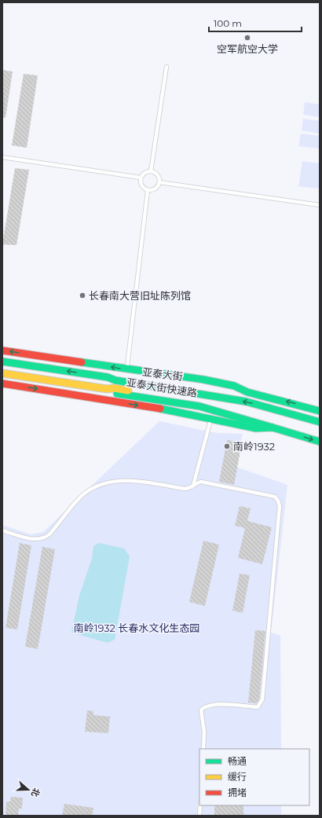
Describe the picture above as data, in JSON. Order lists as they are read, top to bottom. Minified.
{"streets":{"main road":["亚泰大街","亚泰大街快速路"]},"parks":["南岭1932 长春水文化生态园"],"places":["空军航空大学","长春南大营旧址陈列馆","南岭1932"],"legend":["畅通","缓行","拥堵"],"scale_bar":"100 m","north":"right"}
